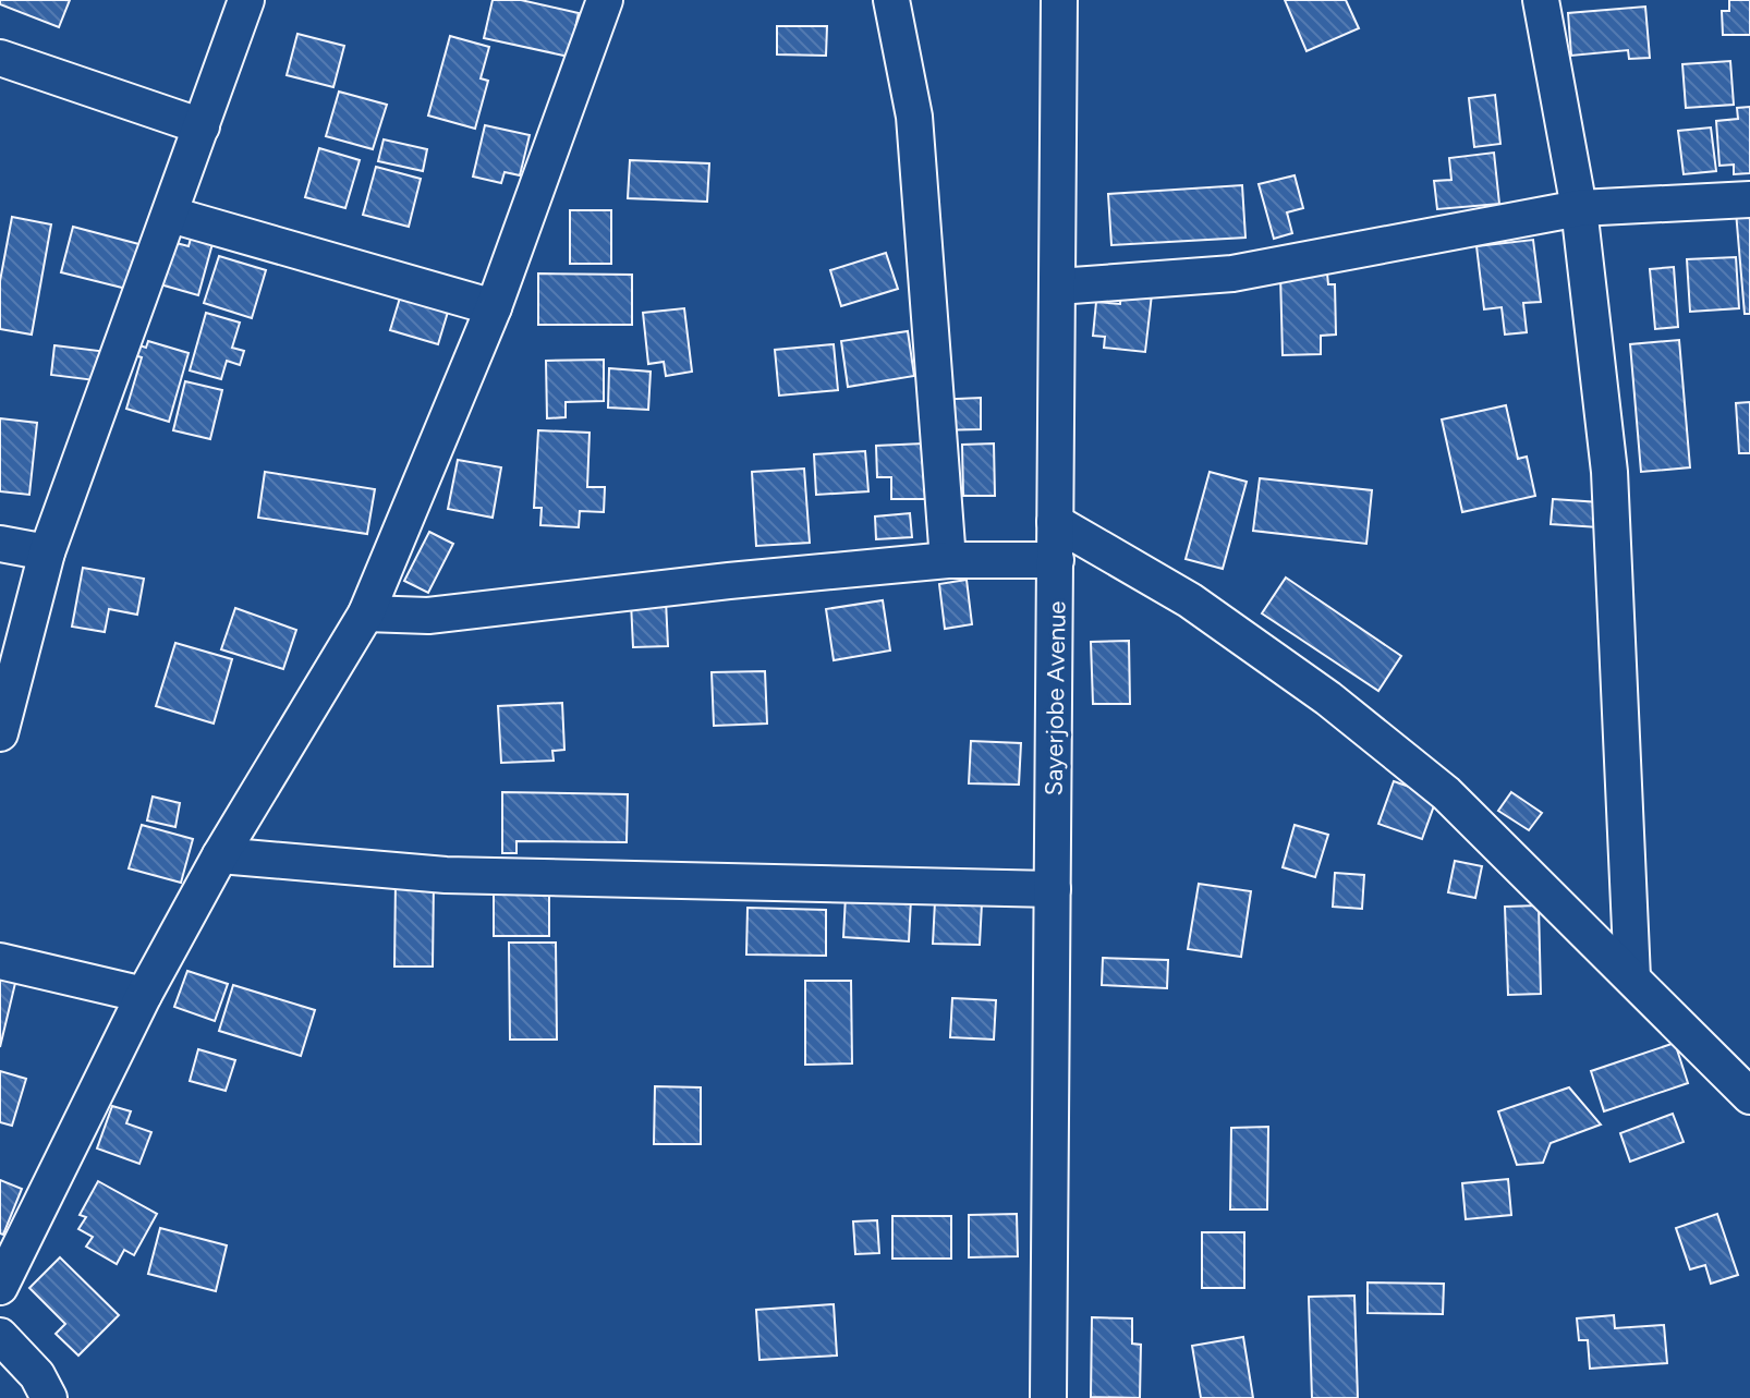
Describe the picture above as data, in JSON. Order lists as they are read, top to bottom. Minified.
{"streets":{"street":["Sayerjobe Avenue"]}}
